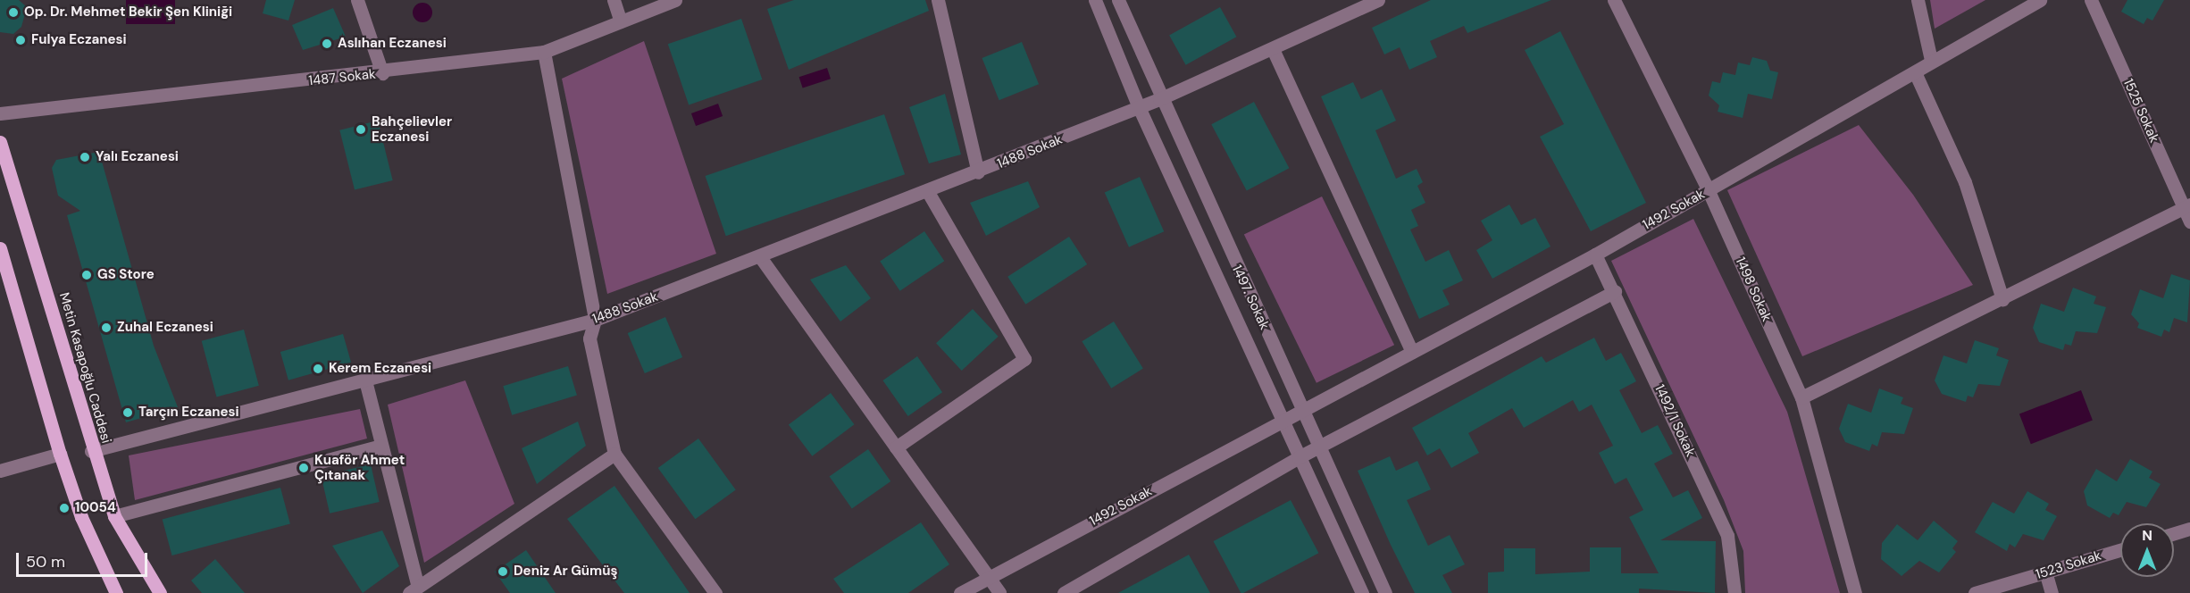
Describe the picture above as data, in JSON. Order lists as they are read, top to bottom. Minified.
{"streets":{"main road":["Metin Kasapoğlu Caddesi"],"street":["1487 Sokak","1525 Sokak","1488 Sokak","1492 Sokak","1498 Sokak","1497. Sokak","1492/1 Sokak","1523 Sokak"]},"crossings":[["1488 Sokak","1497. Sokak"],["1488 Sokak","Metin Kasapoğlu Caddesi"],["1492 Sokak","1498 Sokak"],["1492 Sokak","1497. Sokak"],["1492 Sokak","1492/1 Sokak"]],"places":["Op. Dr. Mehmet Bekir Şen Kliniği","Fulya Eczanesi","Aslıhan Eczanesi","Bahçelievler Eczanesi","Yalı Eczanesi","GS Store","Zuhal Eczanesi","Kerem Eczanesi","Tarçın Eczanesi","Kuaför Ahmet Çıtanak","10054","Deniz Ar Gümüş"],"scale_bar":"50 m","north":"top"}
